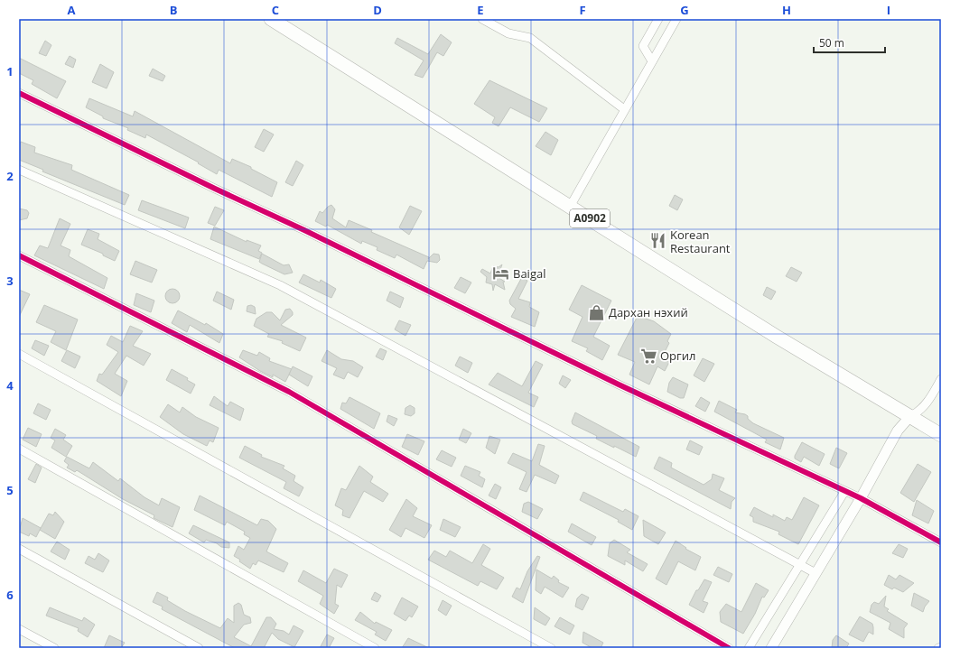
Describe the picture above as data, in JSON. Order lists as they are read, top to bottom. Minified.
{"streets":{"highway":["A0902"]},"places":{"restaurant":["Korean Restaurant"],"hotel":["Baigal"],"shop":["Дархан нэхий"],"supermarket":["Оргил"]},"scale_bar":"50 m","grid":{"columns":["A","B","C","D","E","F","G","H","I"],"rows":["1","2","3","4","5","6"]}}
